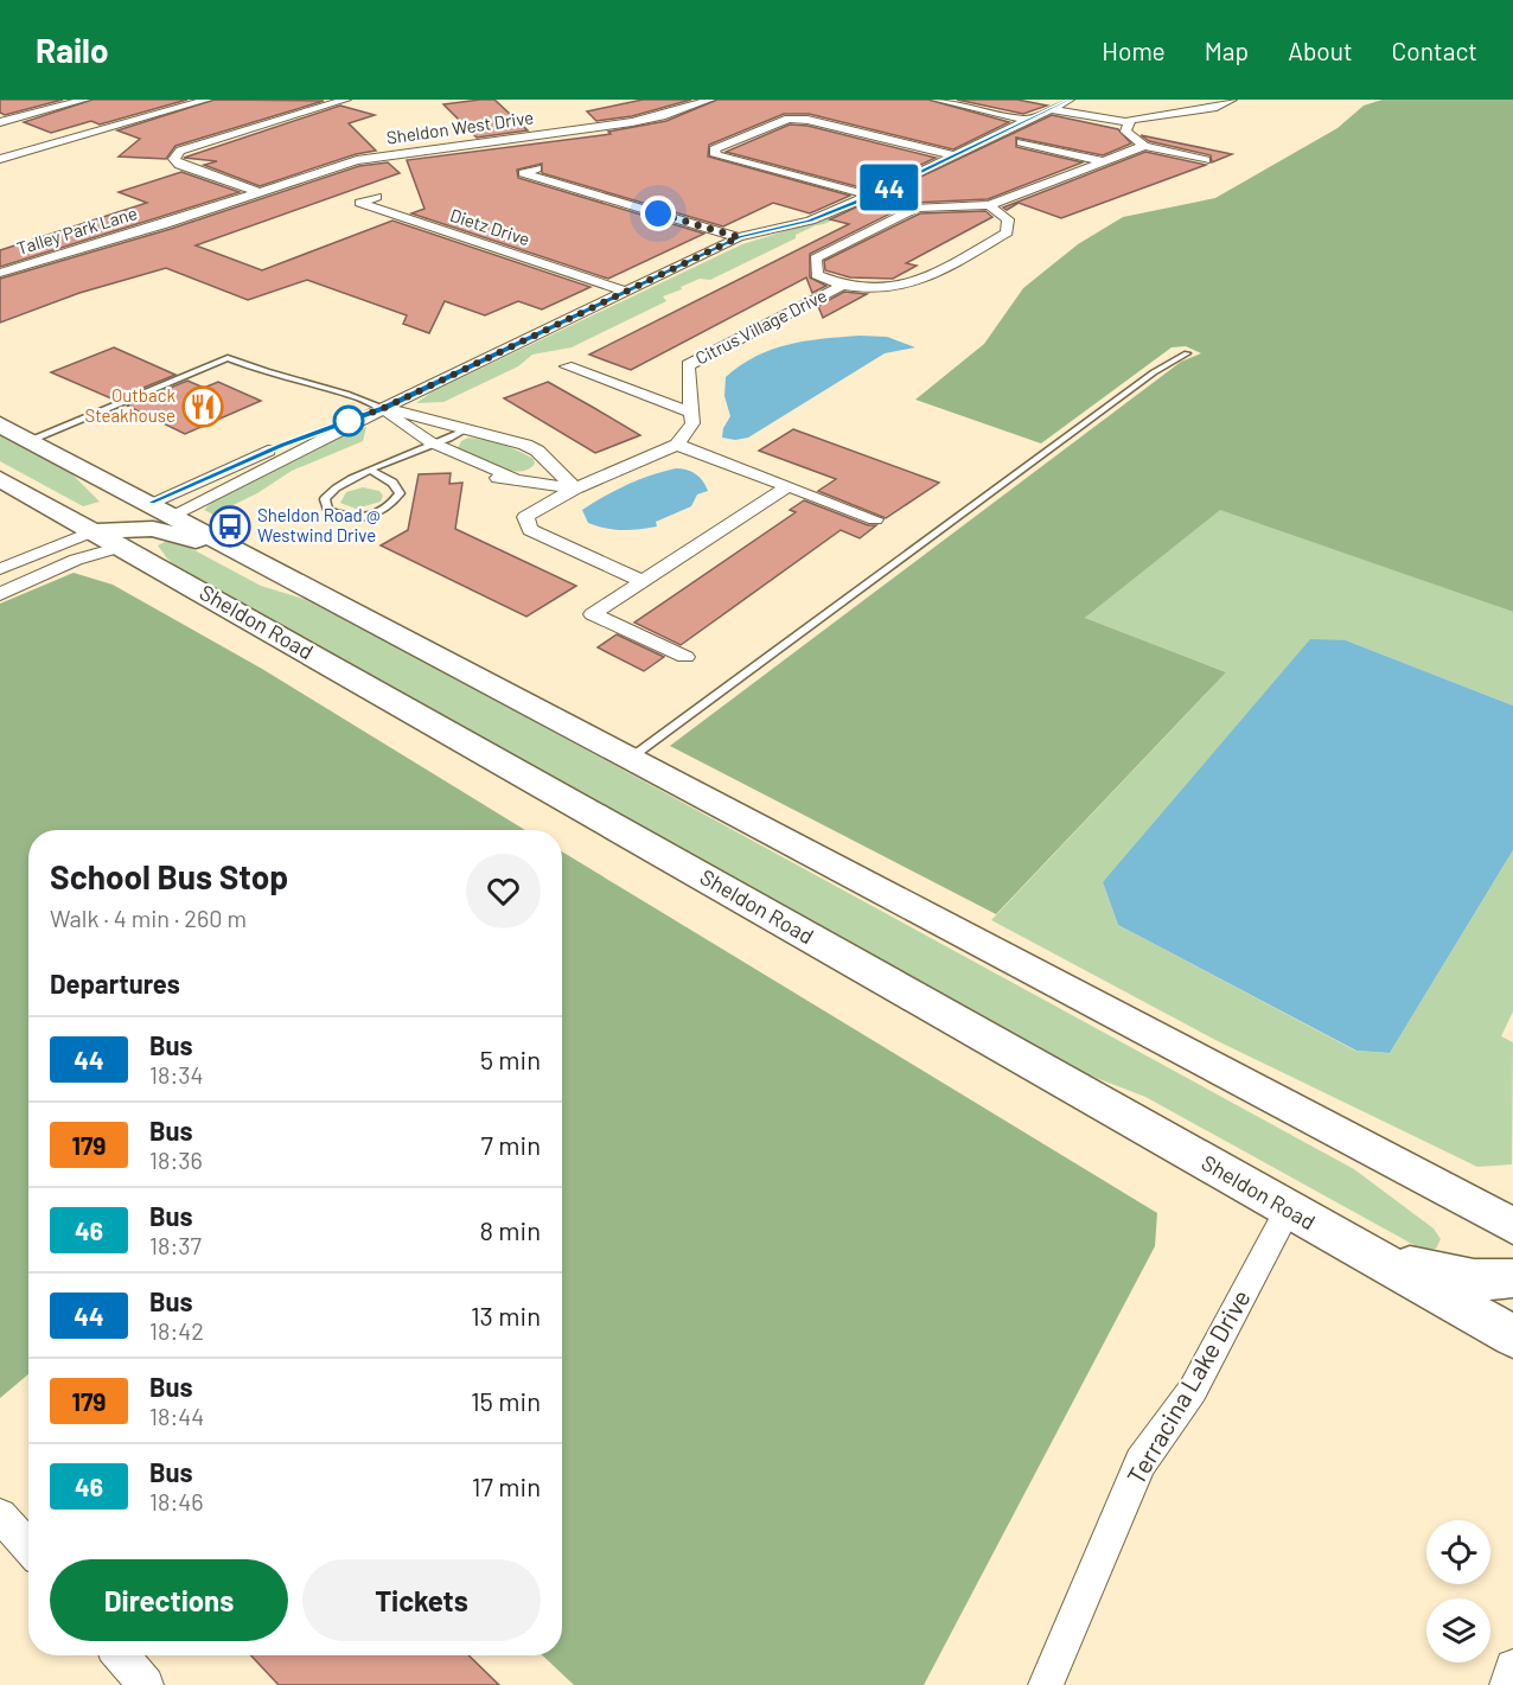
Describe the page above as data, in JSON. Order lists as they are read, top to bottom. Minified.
{"streets":{"main road":["Sheldon Road"],"street":["Sheldon West Drive","Dietz Drive","Talley Park Lane","Citrus Village Drive","Terracina Lake Drive"]},"crossings":[["Sheldon West Drive","Talley Park Lane"],["Sheldon Road","Terracina Lake Drive"]],"places":{"restaurant":["Outback Steakhouse"],"bus stop":["Sheldon Road @ Westwind Drive"]},"lines":["bus line 44"],"page":{"header":"Railo","nav":["Home","Map","About","Contact"],"on_map":"44","heading":[["School Bus Stop","Walk · 4 min · 260 m"],"Departures"],"list":[{"mark":"44","name":"Bus","note":"18:34","value":"5 min"},{"mark":"179","name":"Bus","note":"18:36","value":"7 min"},{"mark":"46","name":"Bus","note":"18:37","value":"8 min"},{"mark":"44","name":"Bus","note":"18:42","value":"13 min"},{"mark":"179","name":"Bus","note":"18:44","value":"15 min"},{"mark":"46","name":"Bus","note":"18:46","value":"17 min"}],"buttons":["Directions","Tickets"]}}
